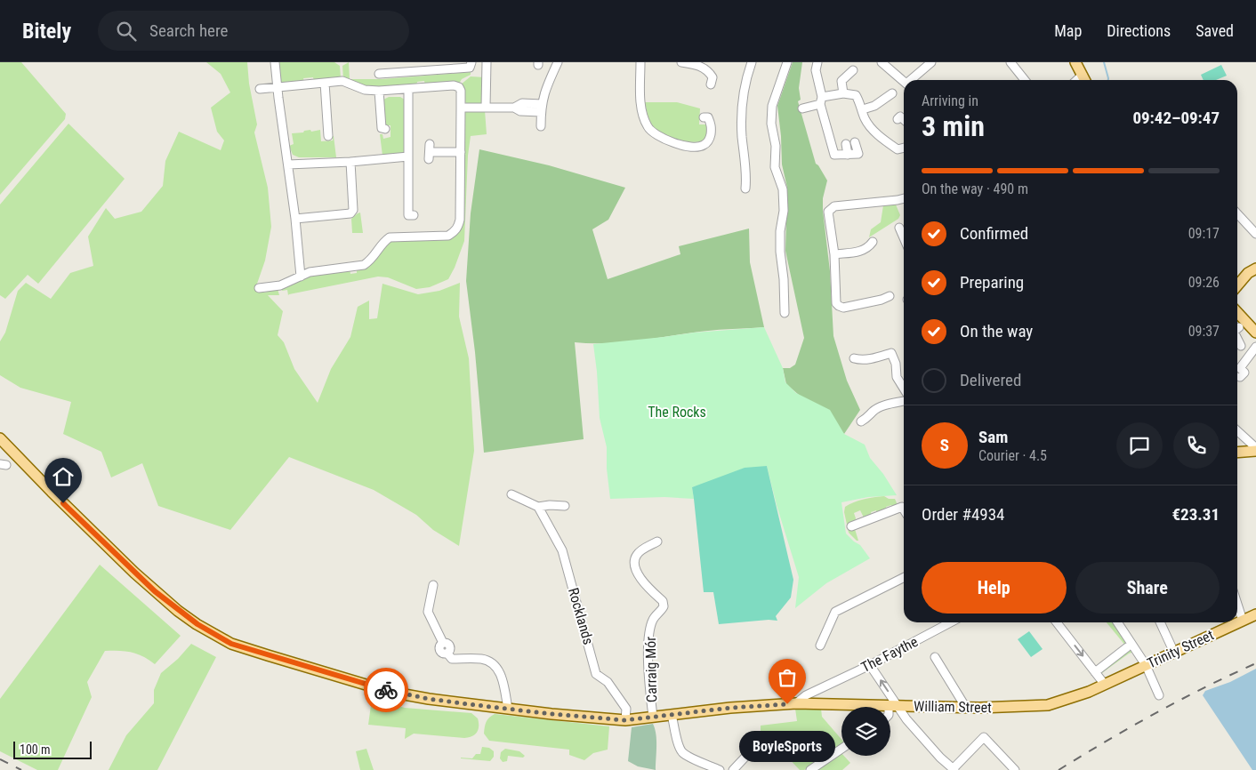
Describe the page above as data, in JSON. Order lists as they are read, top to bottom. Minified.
{"streets":{"main road":["Trinity Street","William Street"],"street":["Rocklands","The Faythe","Carraig Mór"]},"crossings":[["Rocklands","William Street"],["Trinity Street","William Street"],["The Faythe","William Street"],["Carraig Mór","William Street"]],"parks":["The Rocks"],"places":["BoyleSports"],"scale_bar":"100 m","page":{"header":"Bitely","search":"Search here","nav":["Map","Directions","Saved"],"heading":["3 min","Arriving in","09:42–09:47"],"panel":["Sam","Courier · 4.5","Order #4934","€23.31"],"bar":"On the way · 490 m","list":[["Confirmed","09:17"],["Preparing","09:26"],["On the way","09:37"],"Delivered"],"round":"S","buttons":["Help","Share"],"bubble":"BoyleSports","scale":"100 m"}}
